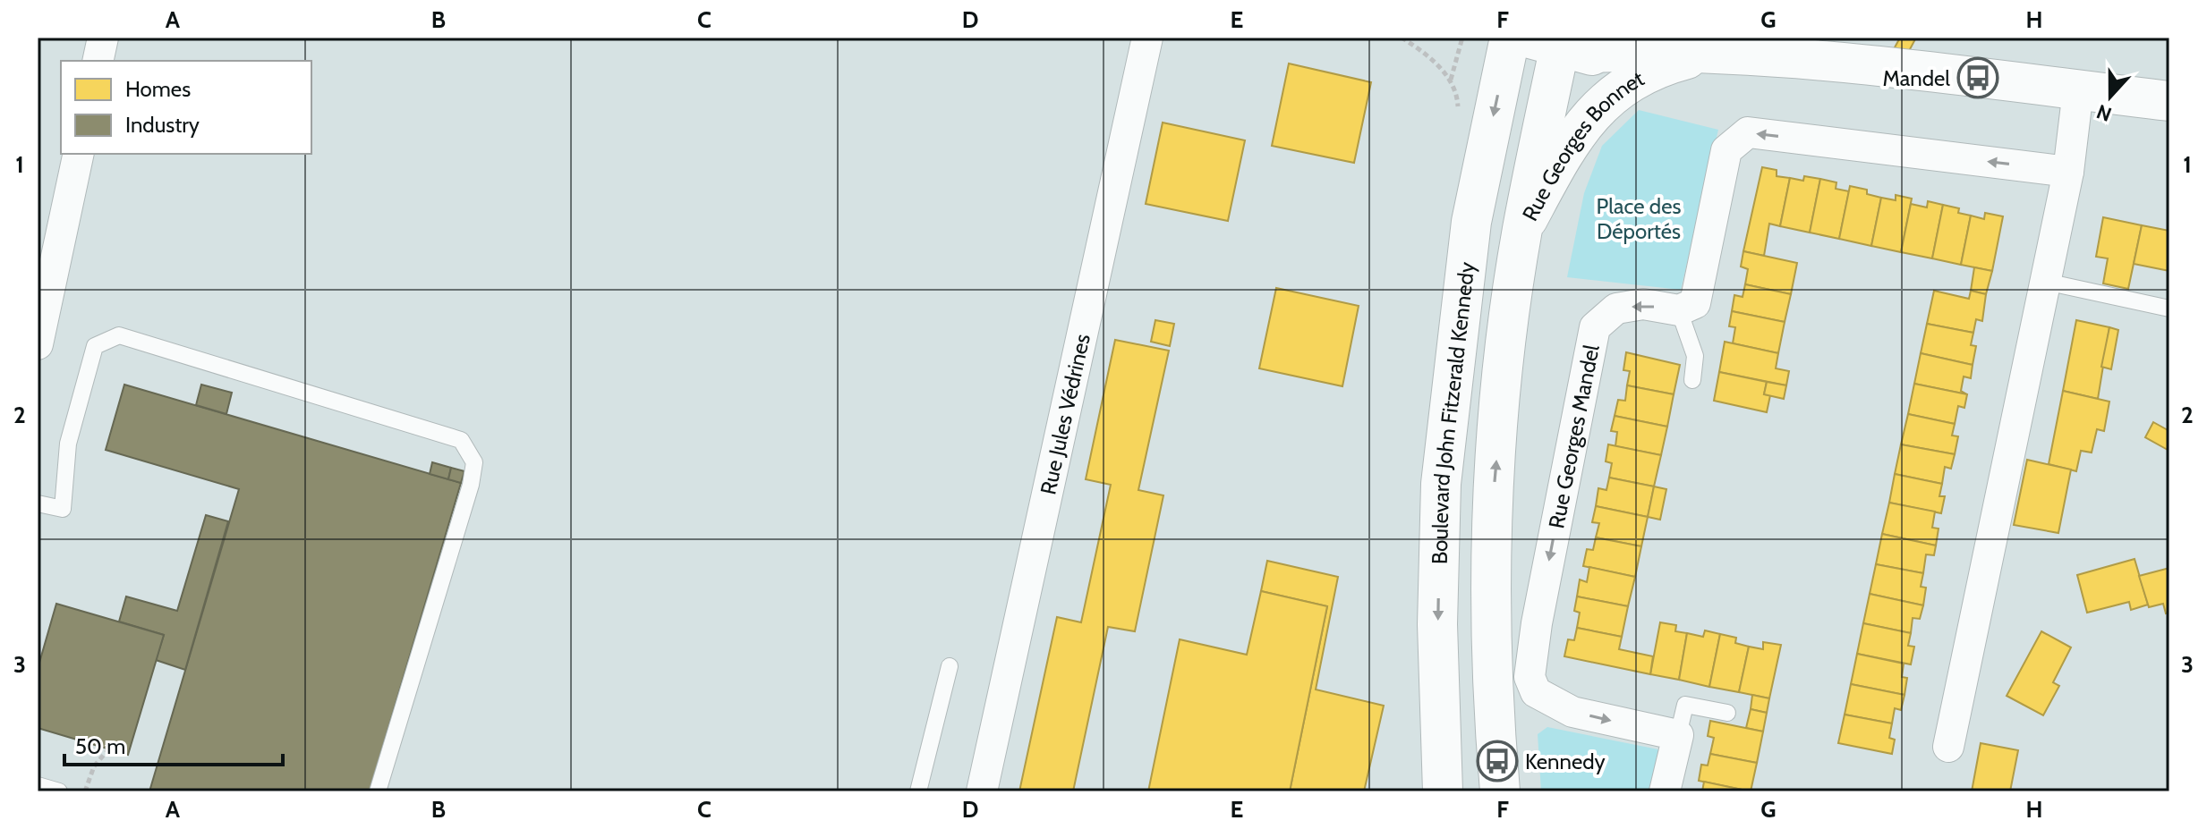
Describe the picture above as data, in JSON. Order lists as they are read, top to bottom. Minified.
{"streets":{"main road":["Rue Georges Bonnet","Boulevard John Fitzerald Kennedy"],"street":["Rue Jules Védrines","Rue Georges Mandel"]},"one_way":["Rue Georges Mandel"],"parks":["Place des Déportés"],"places":{"bus stop":["Mandel","Kennedy"]},"legend":["Homes","Industry"],"scale_bar":"50 m","north":"bottom","grid":{"columns":["A","B","C","D","E","F","G","H"],"rows":["1","2","3"]}}
